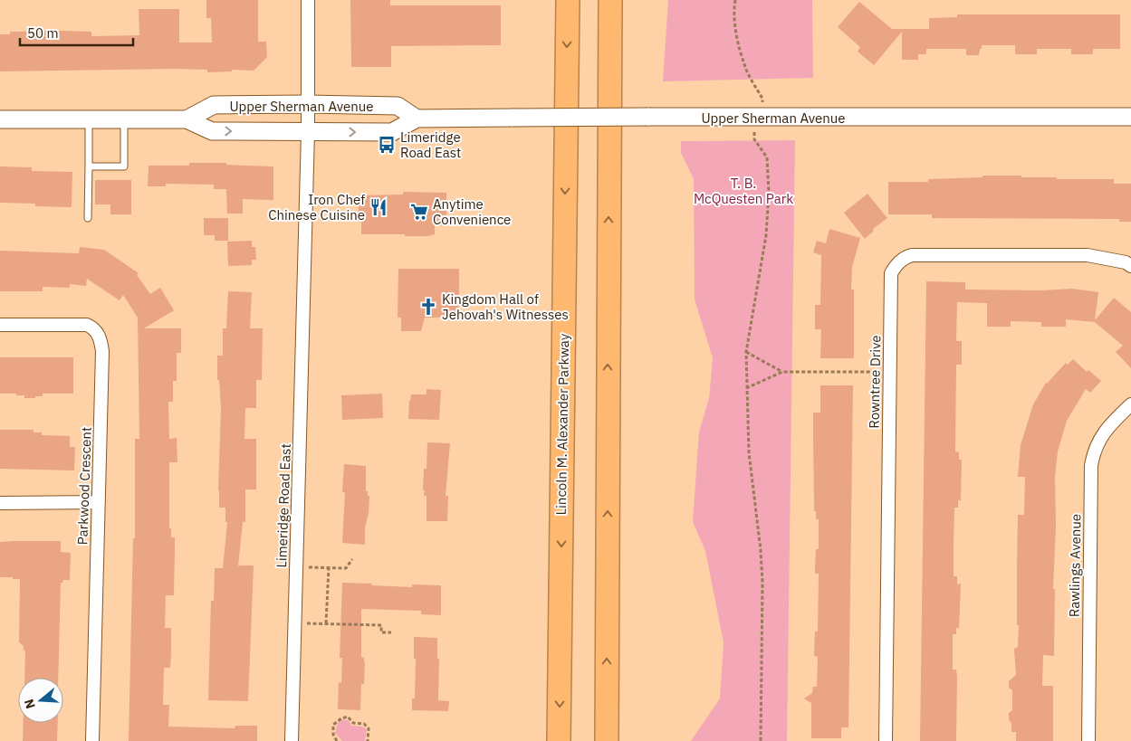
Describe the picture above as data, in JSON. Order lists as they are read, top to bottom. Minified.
{"streets":{"highway":["Lincoln M. Alexander Parkway"],"main road":["Upper Sherman Avenue"],"street":["Rowntree Drive","Parkwood Crescent","Limeridge Road East","Rawlings Avenue"]},"crossings":[["Upper Sherman Avenue","Limeridge Road East"]],"parks":["T. B. McQuesten Park"],"places":{"bus stop":["Limeridge Road East"],"restaurant":["Iron Chef Chinese Cuisine"],"supermarket":["Anytime Convenience"],"church":["Kingdom Hall of Jehovah's Witnesses"]},"scale_bar":"50 m","north":"left"}
